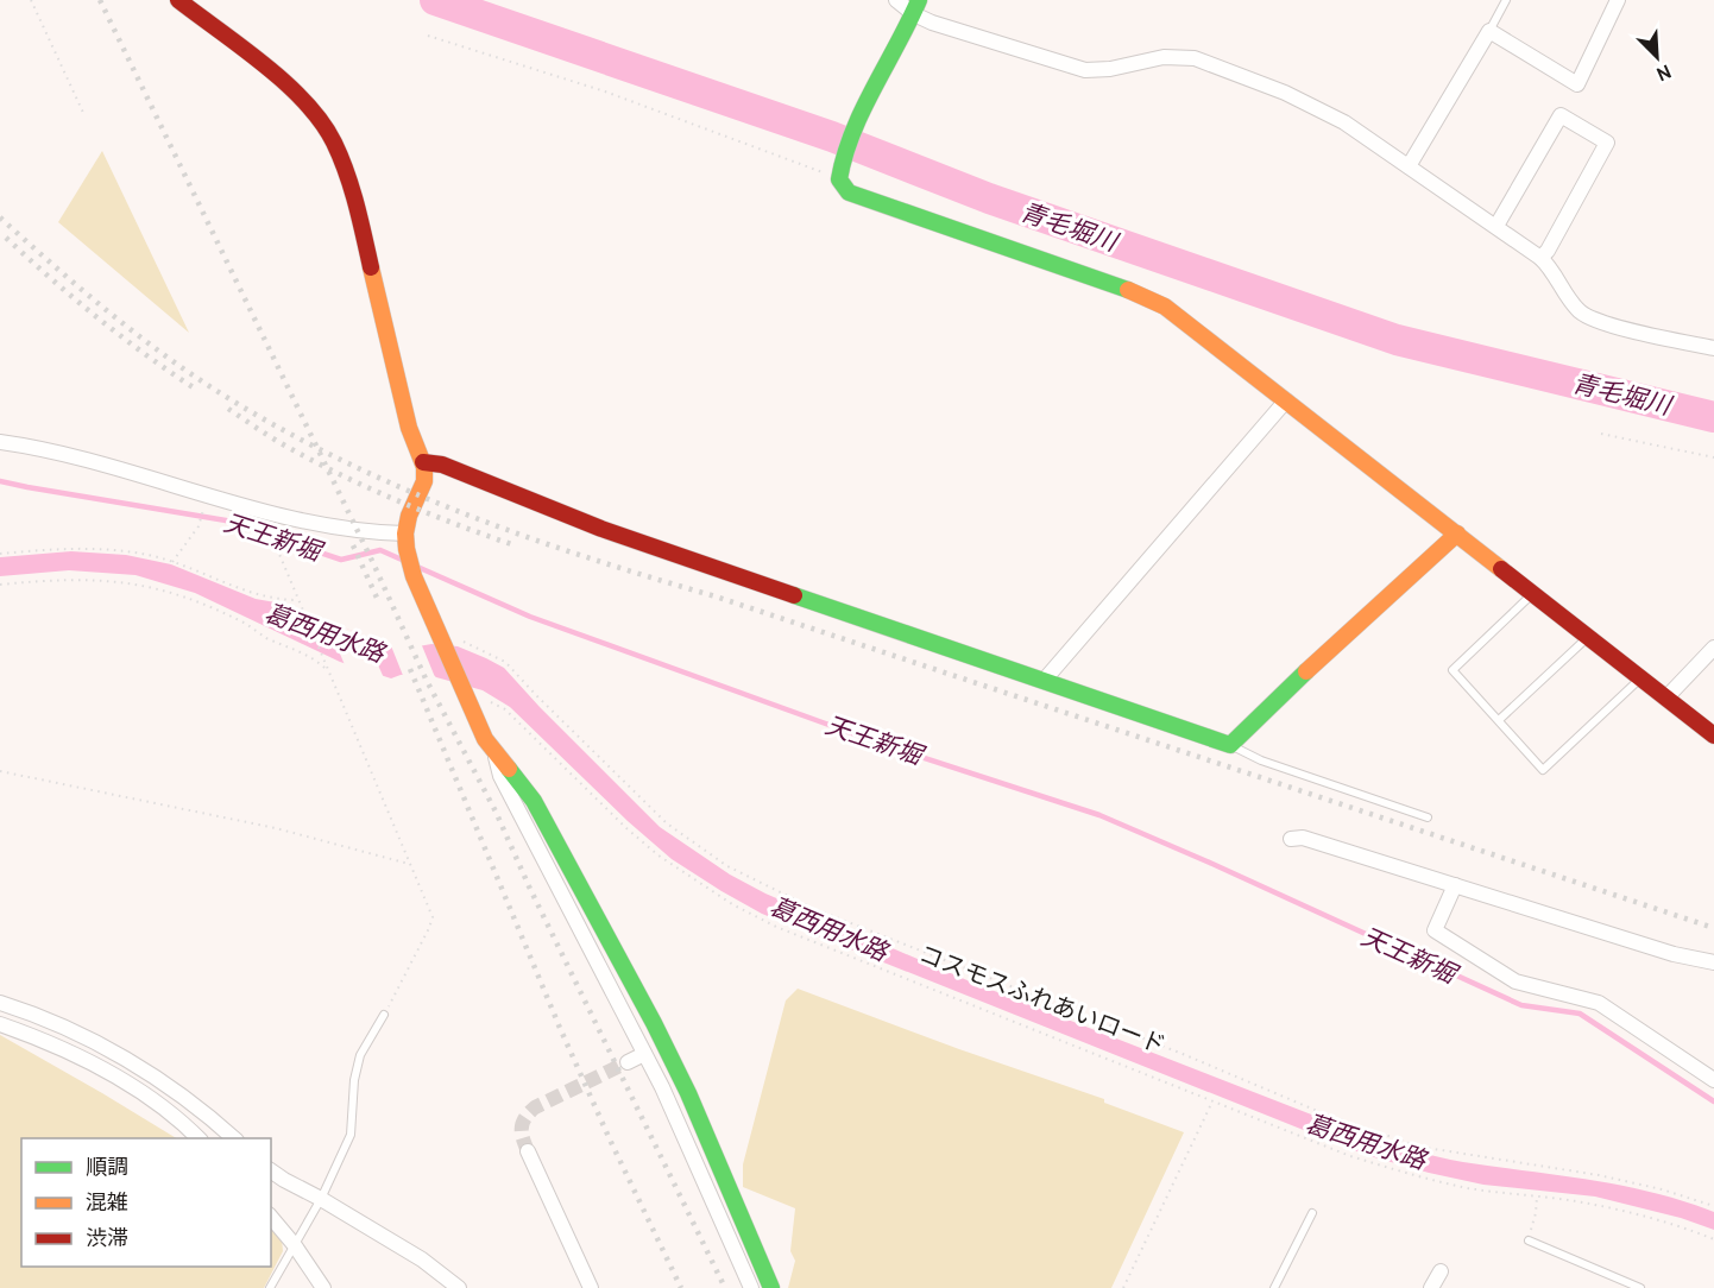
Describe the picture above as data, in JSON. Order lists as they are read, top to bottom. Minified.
{"streets":{"path":["コスモスふれあいロード"]},"water":["青毛堀川","天王新堀","葛西用水路"],"legend":["順調","混雑","渋滞"],"north":"bottom right"}
